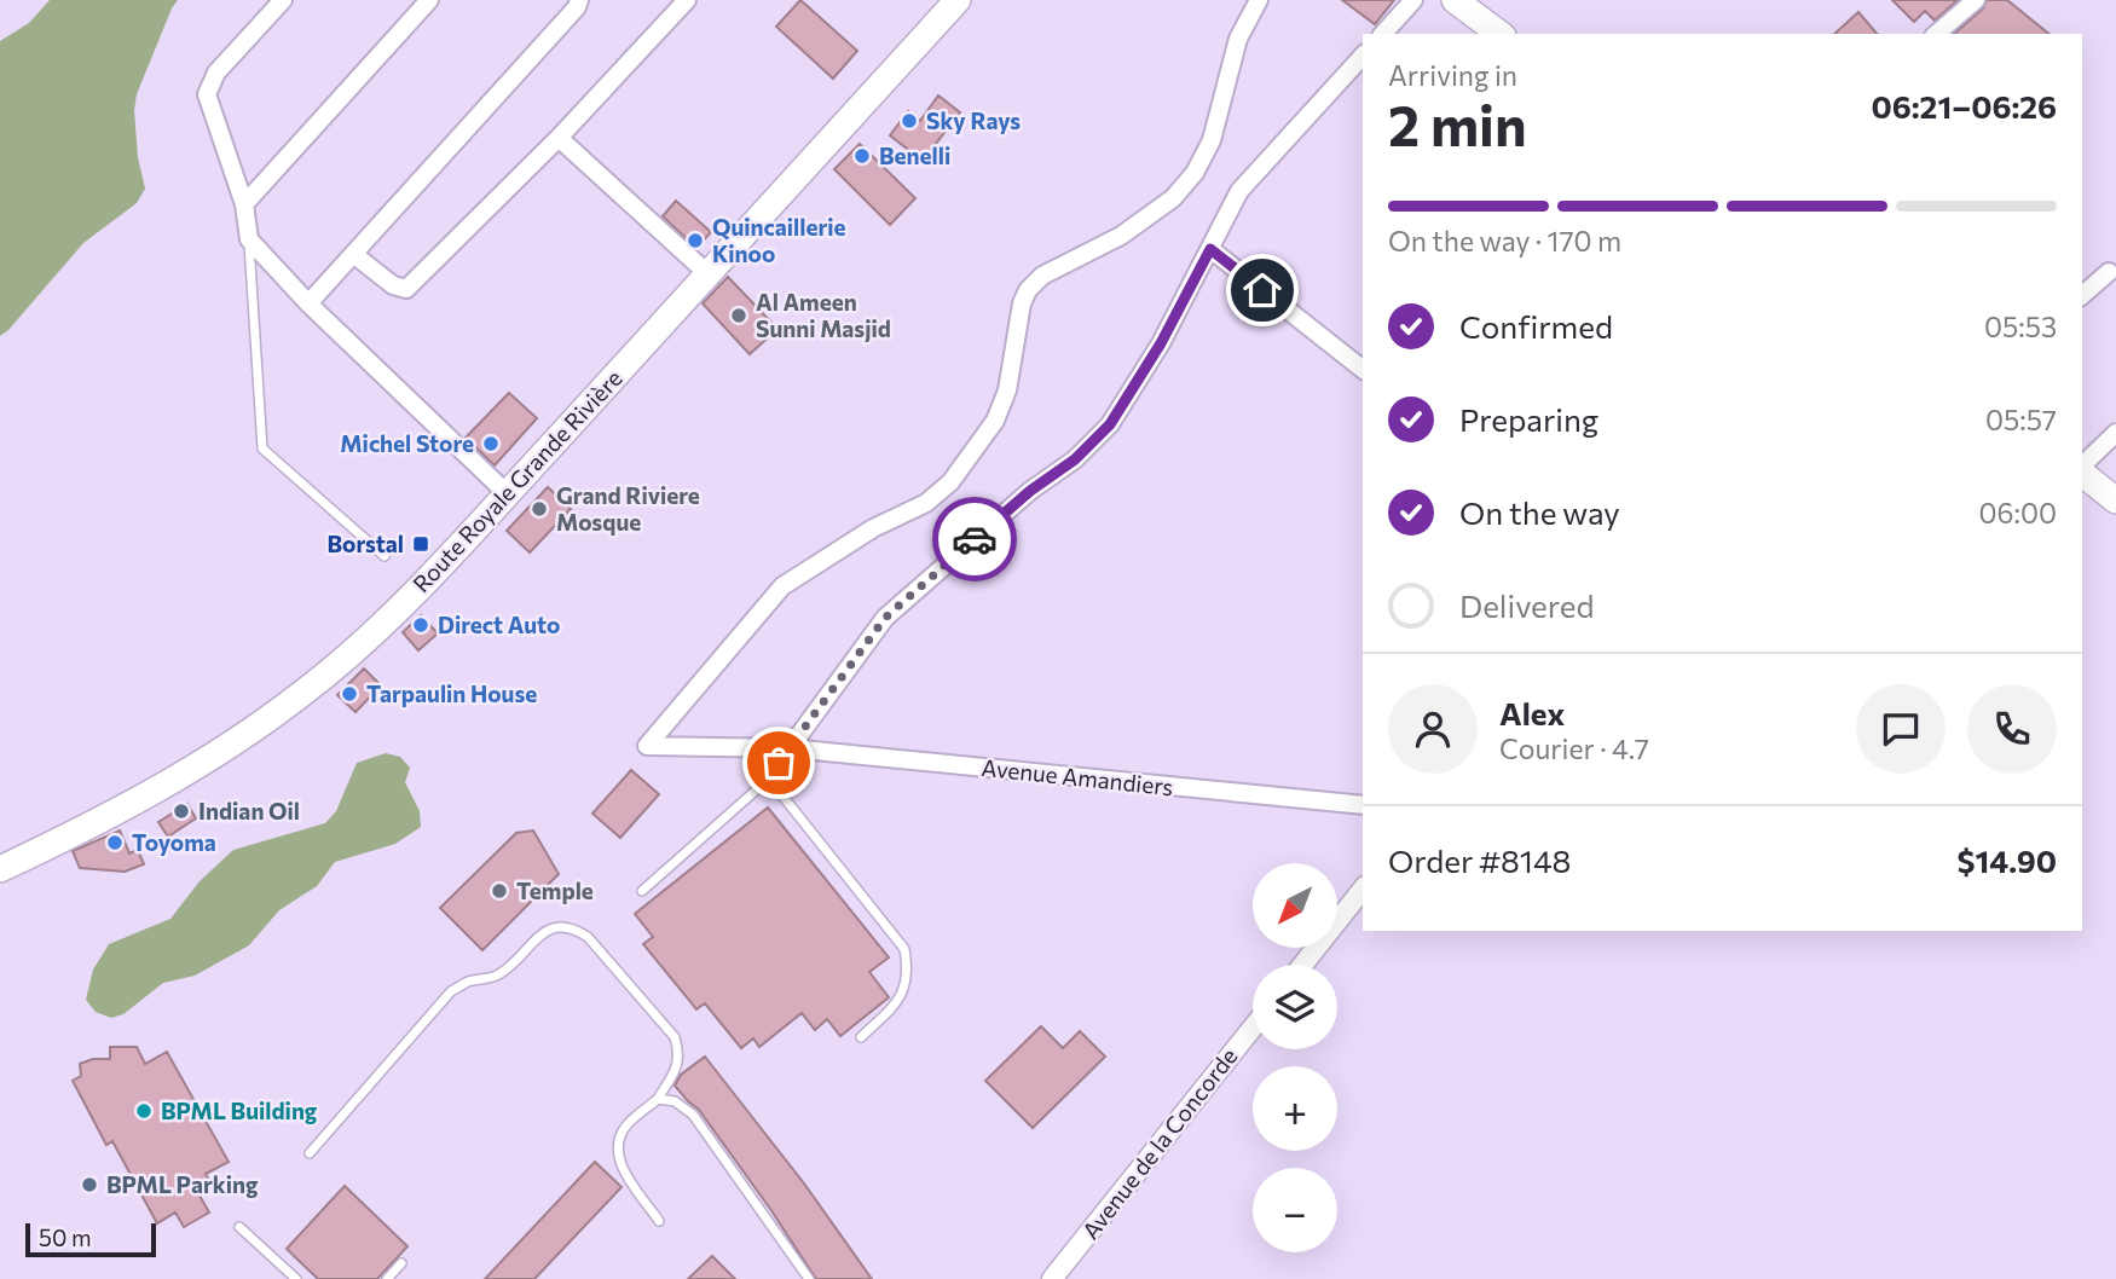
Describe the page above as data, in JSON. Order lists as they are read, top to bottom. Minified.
{"streets":{"main road":["Route Royale Grande Rivière"],"street":["Avenue Amandiers","Avenue de la Concorde"]},"places":{"other":["Sky Rays","Benelli","Quincaillerie Kinoo","Al Ameen Sunni Masjid","Michel Store","Grand Riviere Mosque","Direct Auto","Tarpaulin House","Indian Oil","Toyoma","Temple","BPML Building","BPML Parking"],"transit":["Borstal"]},"scale_bar":"50 m","north":"bottom left","page":{"heading":["2 min","Arriving in","06:21–06:26"],"panel":["Alex","Courier · 4.7","Order #8148","$14.90"],"bar":"On the way · 170 m","list":[["Confirmed","05:53"],["Preparing","05:57"],["On the way","06:00"],"Delivered"],"map_buttons":["+","−"],"scale":"50 m"}}
